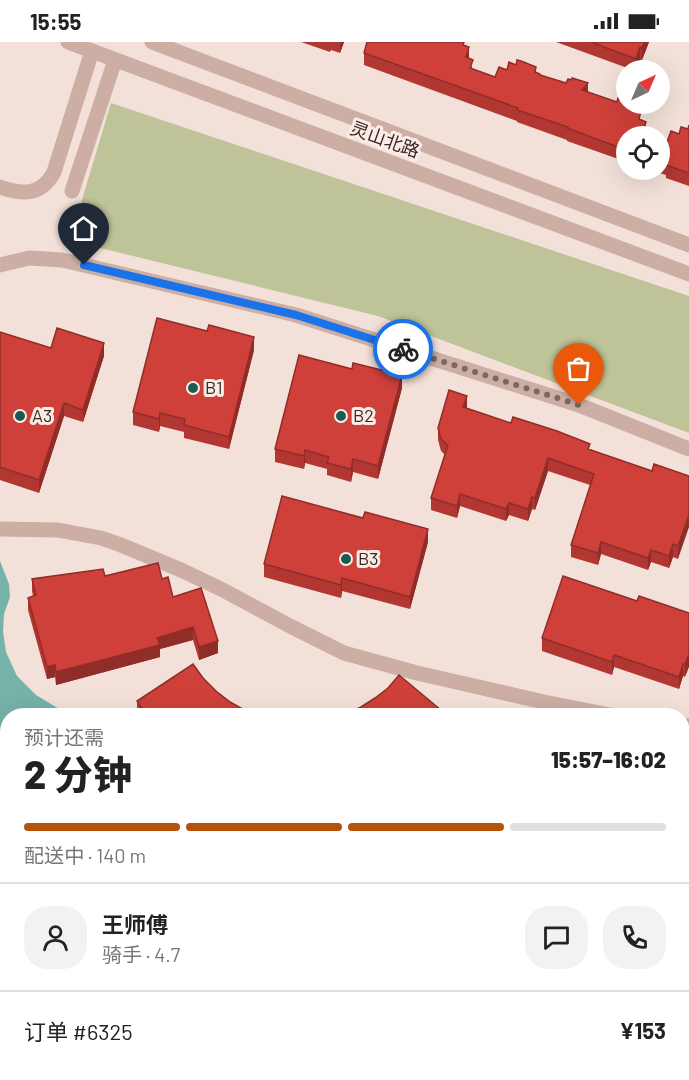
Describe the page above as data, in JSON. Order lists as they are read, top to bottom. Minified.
{"streets":{"street":["灵山北路"]},"places":["B1","A3","B2","B3"],"north":"top right","page":{"status":"15:55","heading":["2 分钟","预计还需","15:57–16:02"],"panel":["王师傅","骑手 · 4.7","订单 #6325","¥153"],"bar":"配送中 · 140 m"}}
